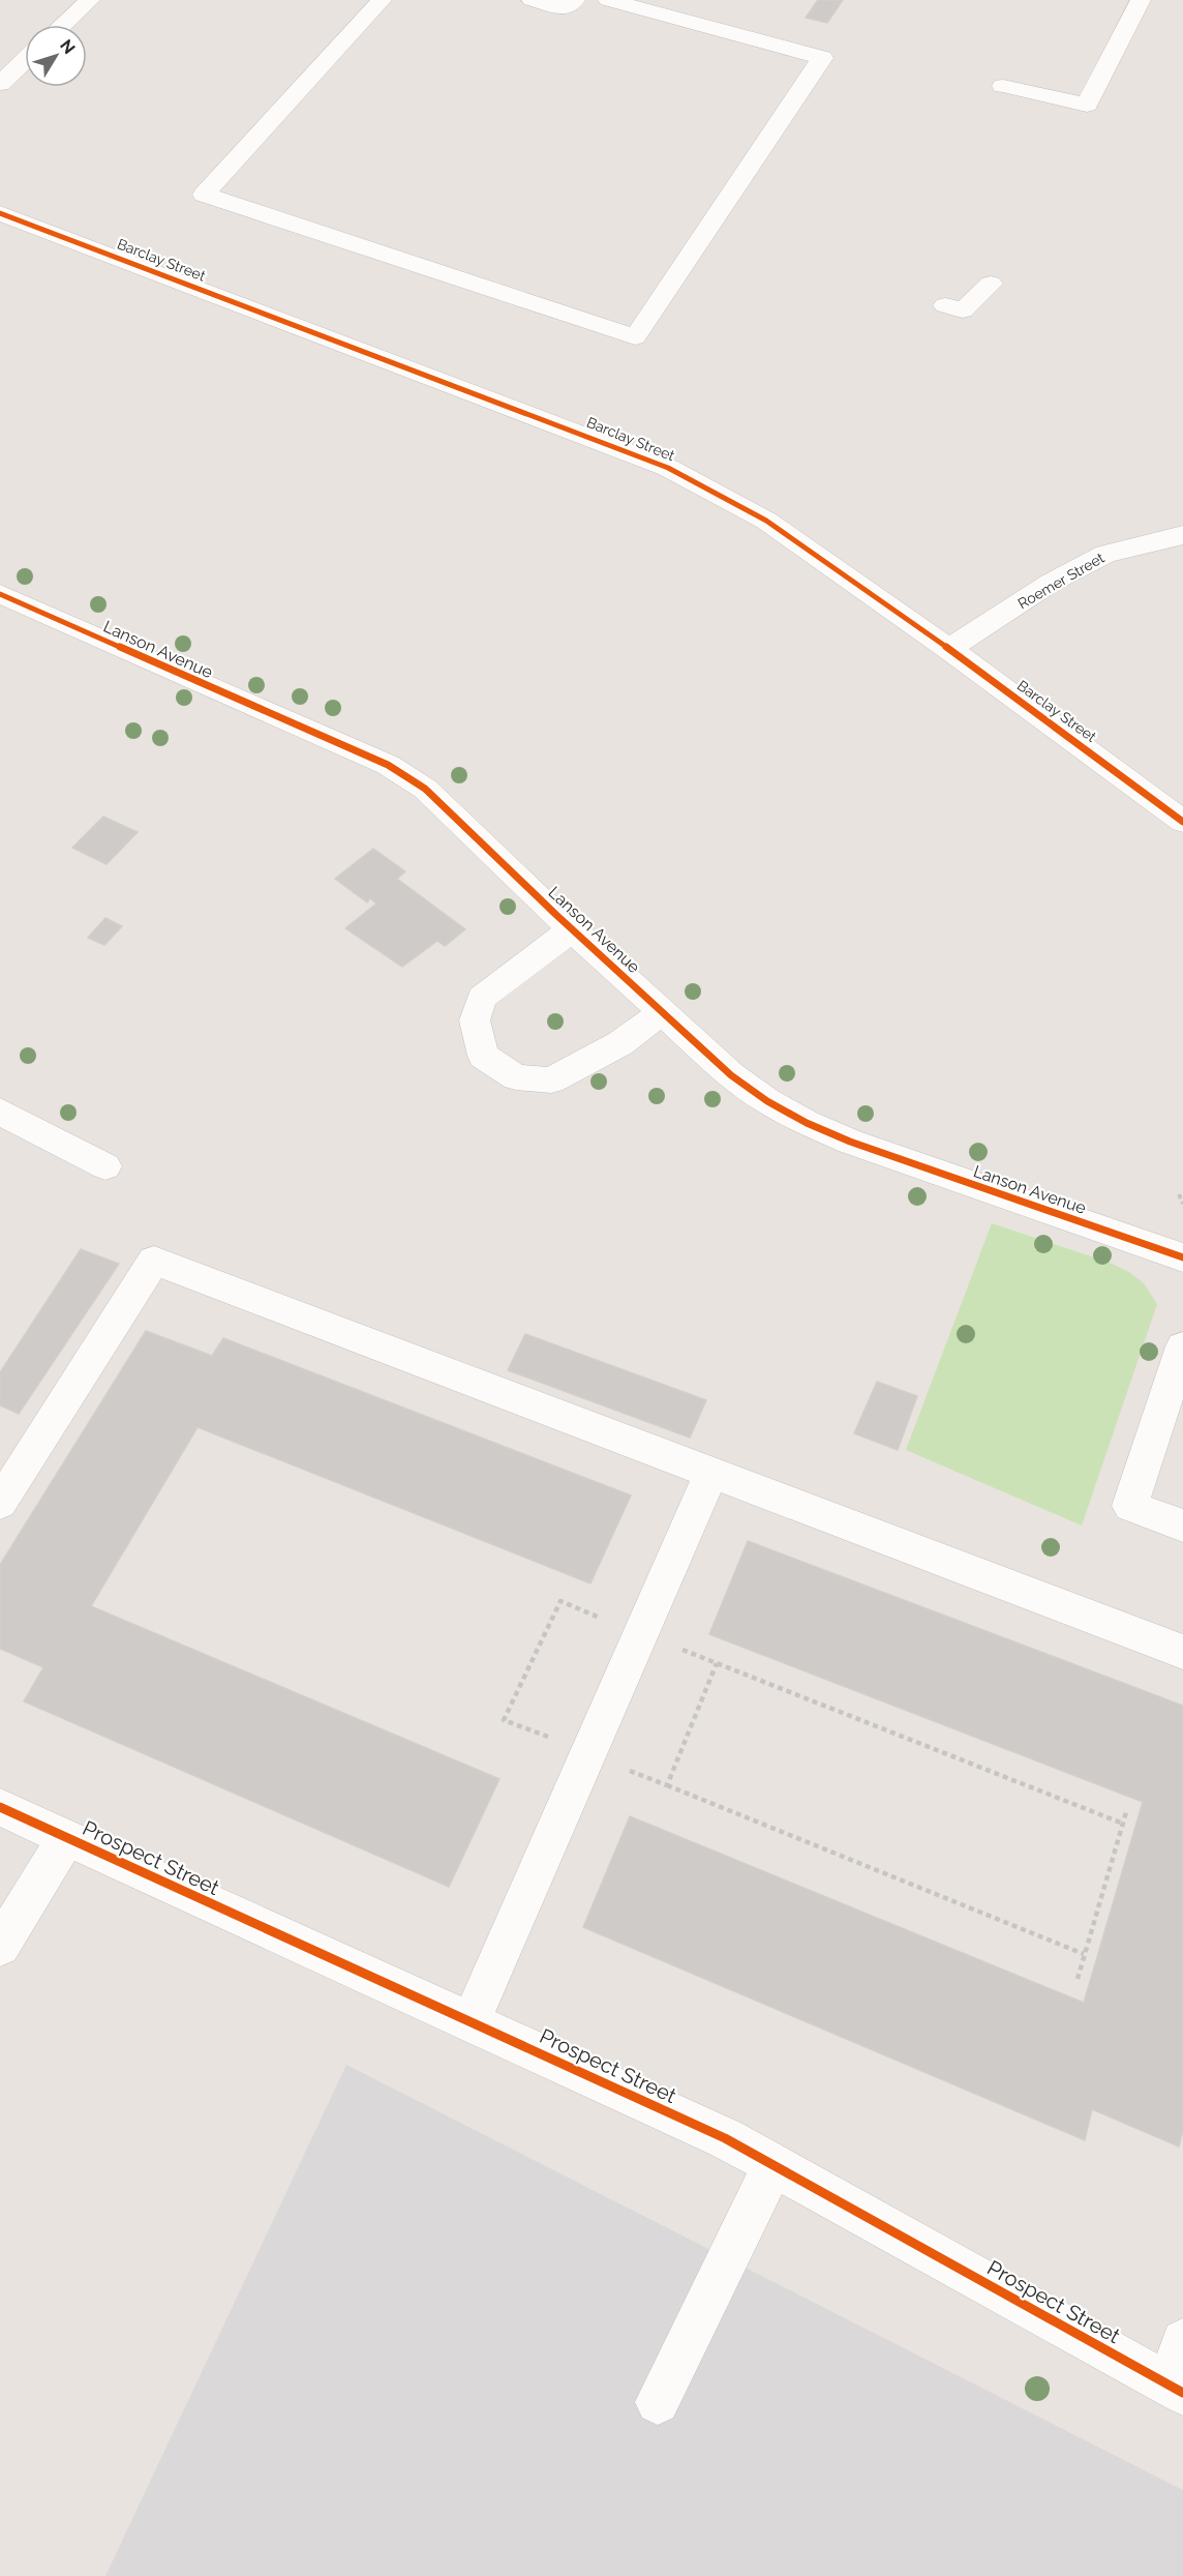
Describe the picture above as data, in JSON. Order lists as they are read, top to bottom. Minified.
{"streets":{"street":["Barclay Street","Roemer Street","Lanson Avenue","Prospect Street"]},"crossings":[["Barclay Street","Roemer Street"]],"north":"top right"}
